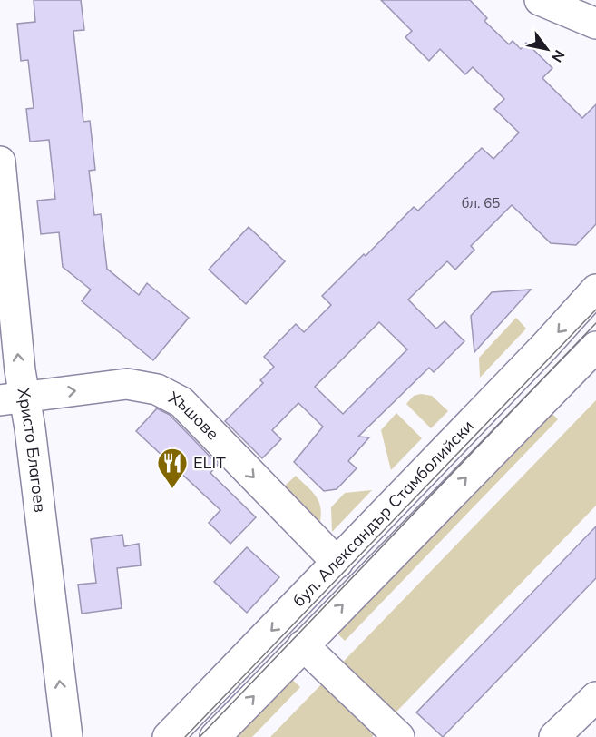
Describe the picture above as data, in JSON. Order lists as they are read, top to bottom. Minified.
{"streets":{"street":["Хъшове","Христо Благоев","бул. Александър Стамболийски"]},"crossings":[["Хъшове","Христо Благоев"],["Хъшове","бул. Александър Стамболийски"]],"one_way":["Хъшове","Христо Благоев"],"places":{"restaurant":["ELIT"]},"house_numbers":["бл. 65"],"north":"bottom right"}
